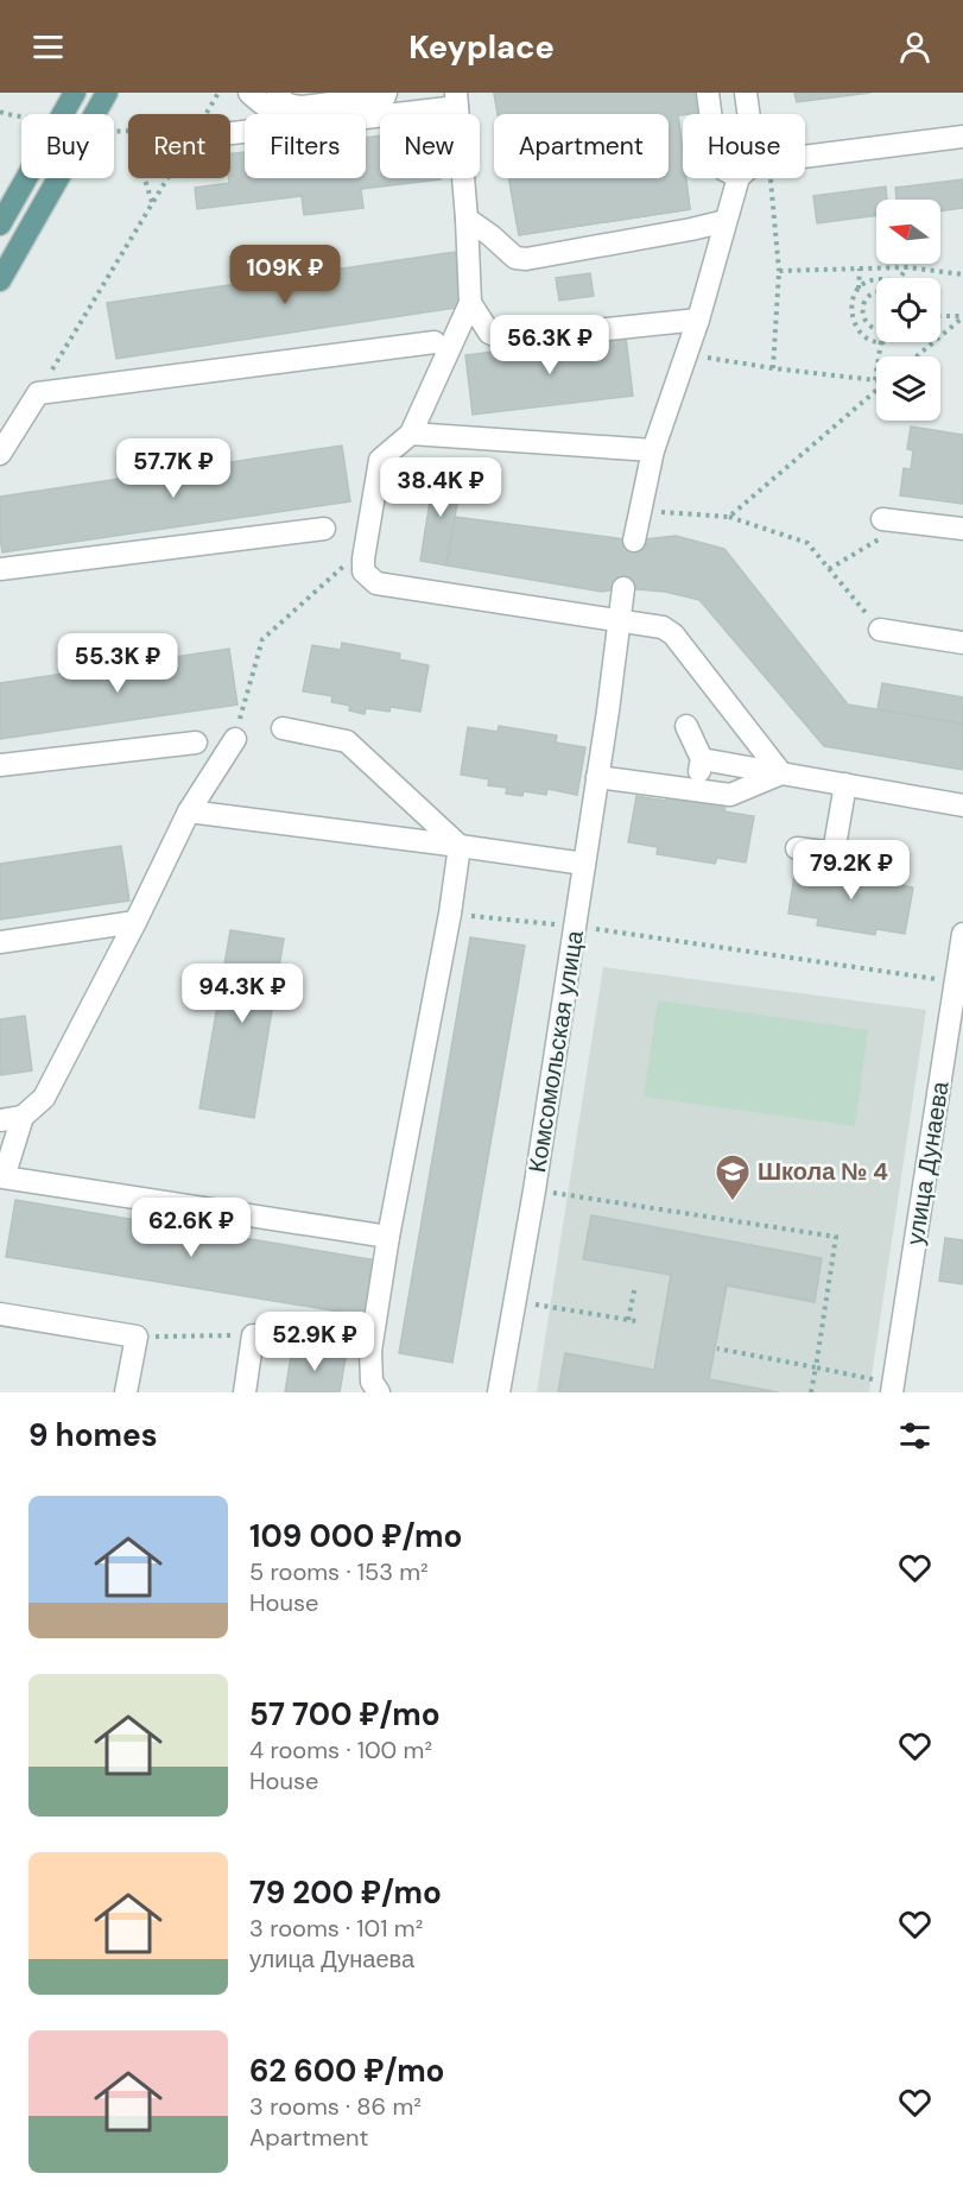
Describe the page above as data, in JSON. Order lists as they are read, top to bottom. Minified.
{"streets":{"street":["Комсомольская улица","улица Дунаева"]},"places":{"school or university":["Школа № 4"]},"north":"left","page":{"header":"Keyplace","chip":["Buy","Rent","Filters","New","Apartment","House"],"price":["109K ₽","56.3K ₽","57.7K ₽","38.4K ₽","55.3K ₽","79.2K ₽","94.3K ₽","62.6K ₽","52.9K ₽"],"heading":"9 homes","list":[{"name":"109 000 ₽/mo","note":"5 rooms · 153 m² · House"},{"name":"57 700 ₽/mo","note":"4 rooms · 100 m² · House"},{"name":"79 200 ₽/mo","note":"3 rooms · 101 m² · улица Дунаева"},{"name":"62 600 ₽/mo","note":"3 rooms · 86 m² · Apartment"}]}}
